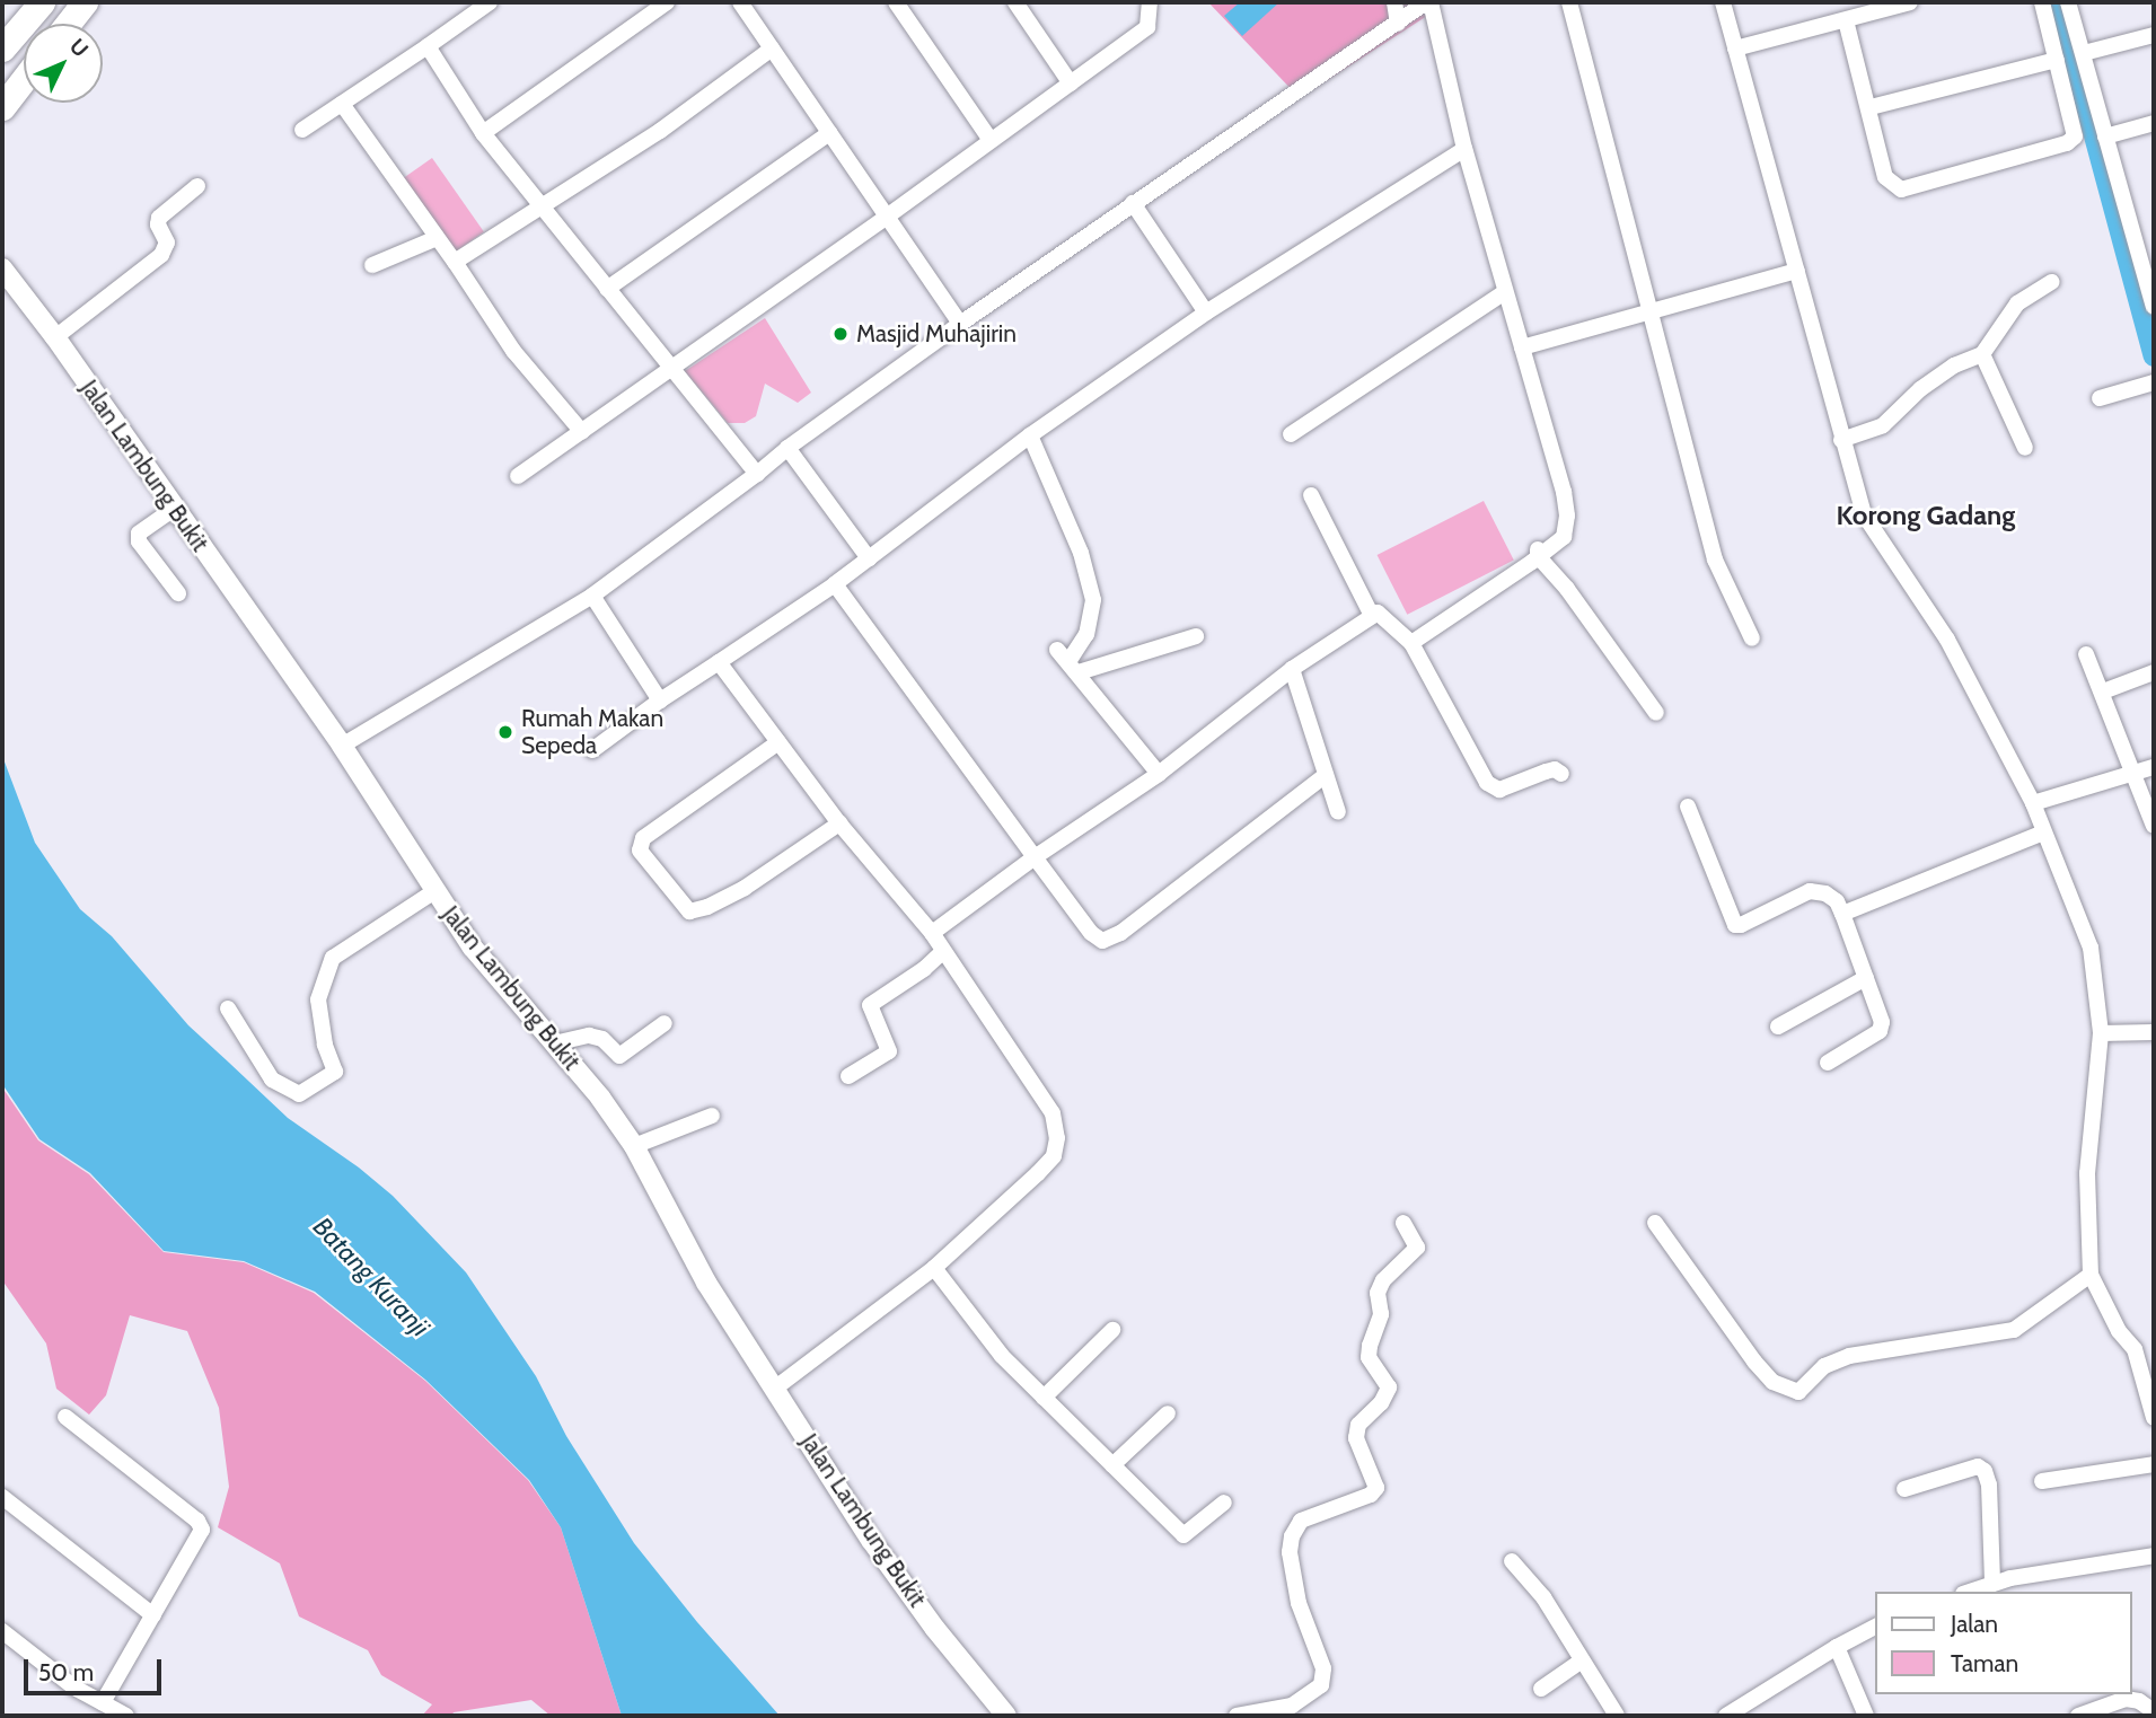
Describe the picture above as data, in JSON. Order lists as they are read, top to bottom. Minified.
{"streets":{"street":["Jalan Lambung Bukit"]},"districts":["Korong Gadang"],"water":["Batang Kuranji"],"places":["Masjid Muhajirin","Rumah Makan Sepeda"],"legend":["Jalan","Taman"],"scale_bar":"50 m","north":"top right"}
